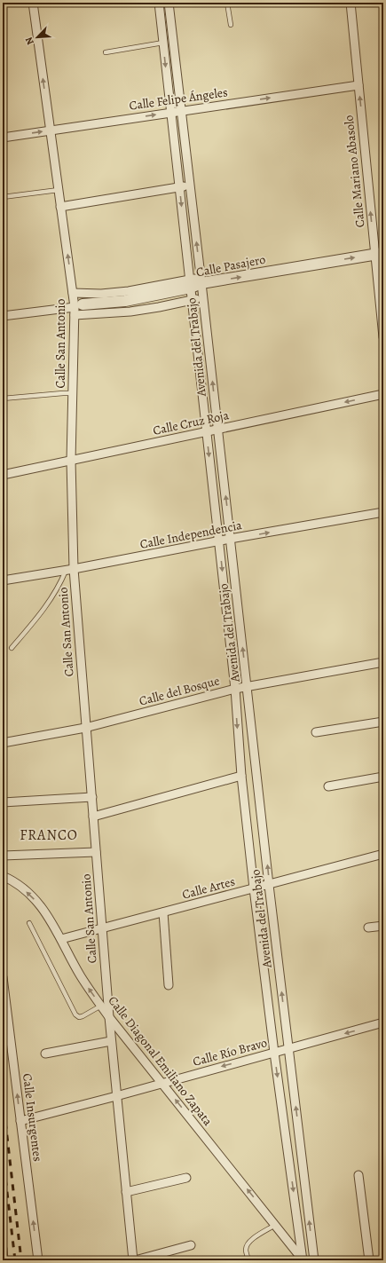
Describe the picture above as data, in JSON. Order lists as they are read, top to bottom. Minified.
{"streets":{"street":["Calle Felipe Ángeles","Calle Mariano Abasolo","Calle Pasajero","Calle San Antonio","Avenida del Trabajo","Calle Cruz Roja","Calle Independencia","Calle del Bosque","Calle Artes","Calle Río Bravo","Calle Diagonal Emiliano Zapata","Calle Insurgentes"]},"crossings":[["Calle Felipe Ángeles","Calle Mariano Abasolo"],["Calle Felipe Ángeles","Calle San Antonio"],["Calle Felipe Ángeles","Avenida del Trabajo"],["Calle Mariano Abasolo","Calle Pasajero"],["Calle Pasajero","Calle San Antonio"],["Calle Pasajero","Avenida del Trabajo"],["Calle San Antonio","Calle Cruz Roja"],["Calle San Antonio","Calle Independencia"],["Calle San Antonio","Calle del Bosque"],["Calle San Antonio","Calle Artes"],["Calle San Antonio","Calle Río Bravo"],["Calle San Antonio","Calle Diagonal Emiliano Zapata"],["Avenida del Trabajo","Calle Cruz Roja"],["Avenida del Trabajo","Calle Independencia"],["Avenida del Trabajo","Calle del Bosque"],["Avenida del Trabajo","Calle Artes"],["Avenida del Trabajo","Calle Río Bravo"],["Avenida del Trabajo","Calle Diagonal Emiliano Zapata"],["Calle Artes","Calle Diagonal Emiliano Zapata"],["Calle Río Bravo","Calle Diagonal Emiliano Zapata"],["Calle Río Bravo","Calle Insurgentes"]],"one_way":["Calle Felipe Ángeles","Calle Mariano Abasolo","Calle Pasajero","Calle Cruz Roja","Calle Independencia","Calle Río Bravo","Calle Diagonal Emiliano Zapata","Calle Insurgentes"],"districts":["FRANCO"],"north":"bottom left"}
